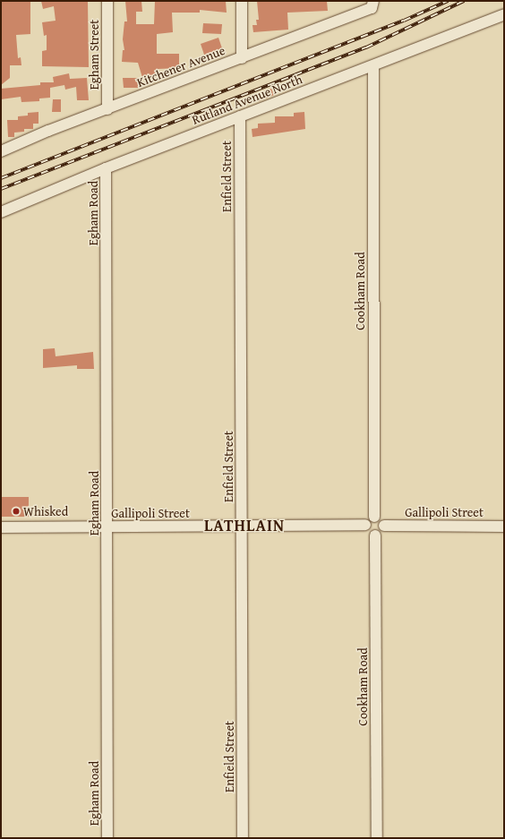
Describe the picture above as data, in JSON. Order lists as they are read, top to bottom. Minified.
{"streets":{"street":["Egham Street","Kitchener Avenue","Rutland Avenue North","Enfield Street","Egham Road","Cookham Road","Gallipoli Street"]},"crossings":[["Egham Street","Kitchener Avenue"],["Rutland Avenue North","Enfield Street"],["Rutland Avenue North","Egham Road"],["Rutland Avenue North","Cookham Road"],["Enfield Street","Gallipoli Street"],["Egham Road","Gallipoli Street"],["Cookham Road","Gallipoli Street"]],"districts":["LATHLAIN"],"places":["Whisked"]}
